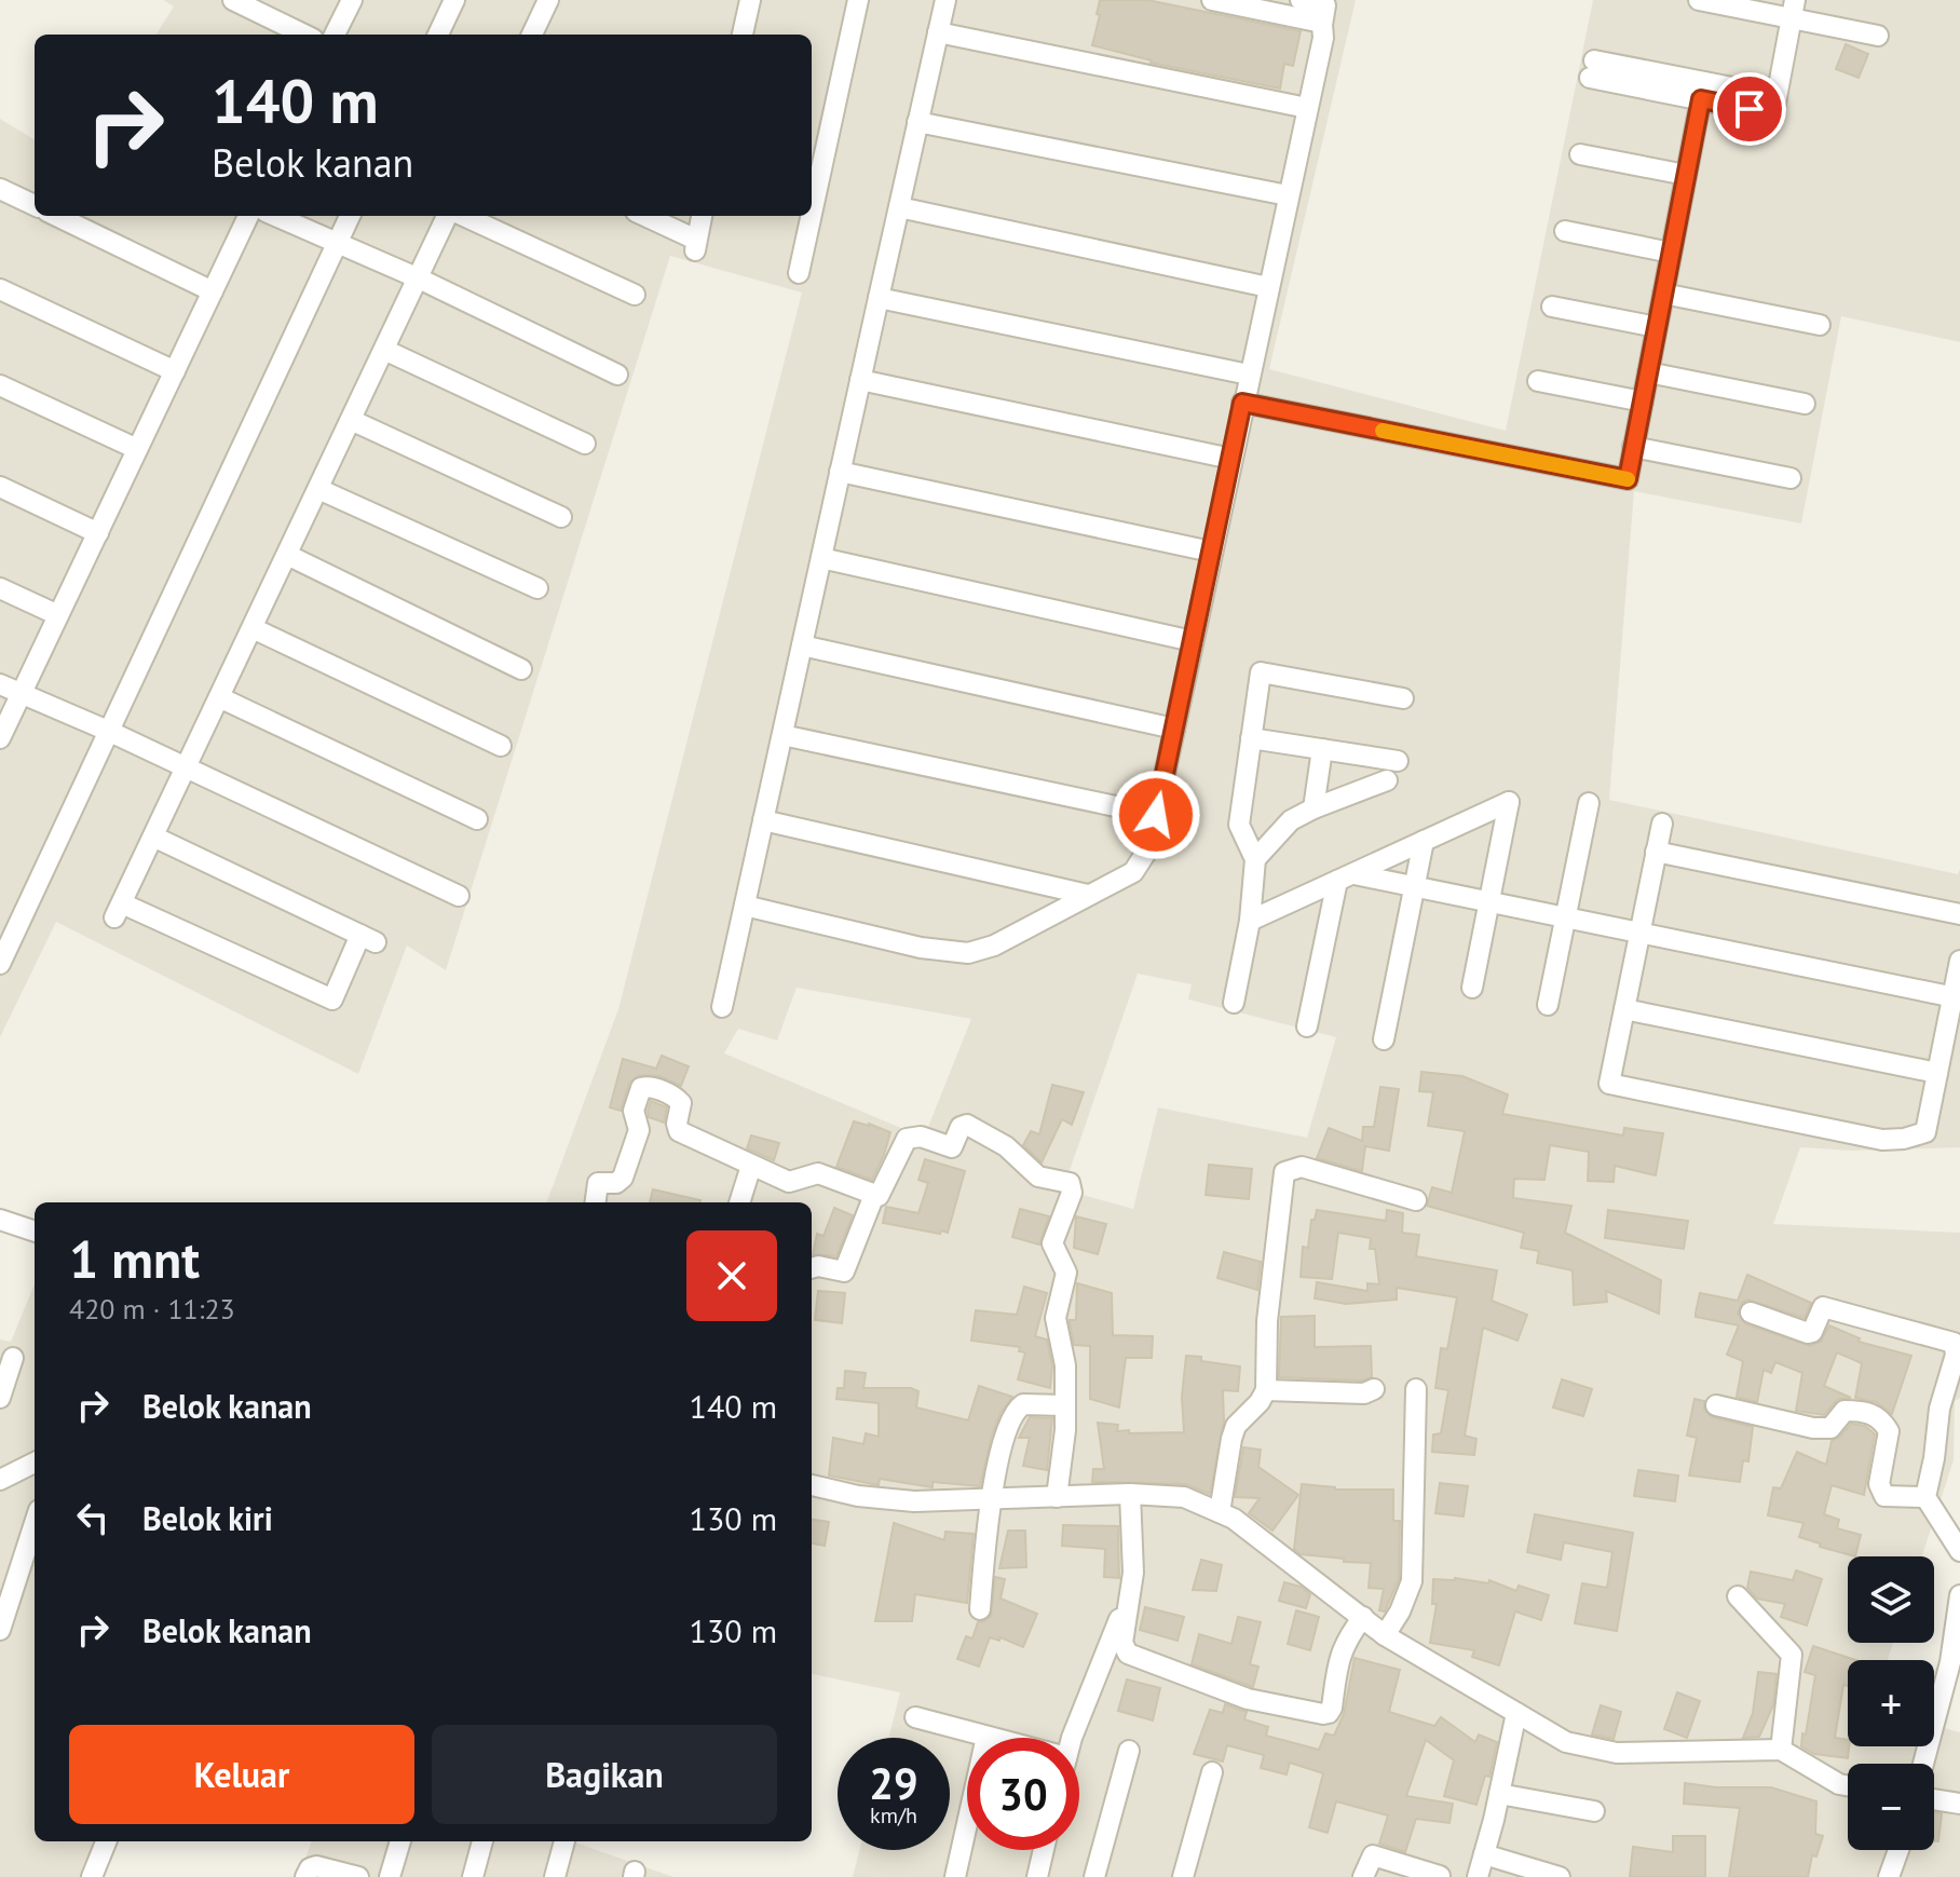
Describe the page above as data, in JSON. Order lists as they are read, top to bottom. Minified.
{"page":{"turn":["140 m","Belok kanan"],"heading":["1 mnt","420 m · 11:23"],"list":[{"name":"Belok kanan","value":"140 m"},{"name":"Belok kiri","value":"130 m"},{"name":"Belok kanan","value":"130 m"}],"map_buttons":["+","−"],"buttons":["Keluar","Bagikan"],"speed":"29 km/h","limit":"30"}}
